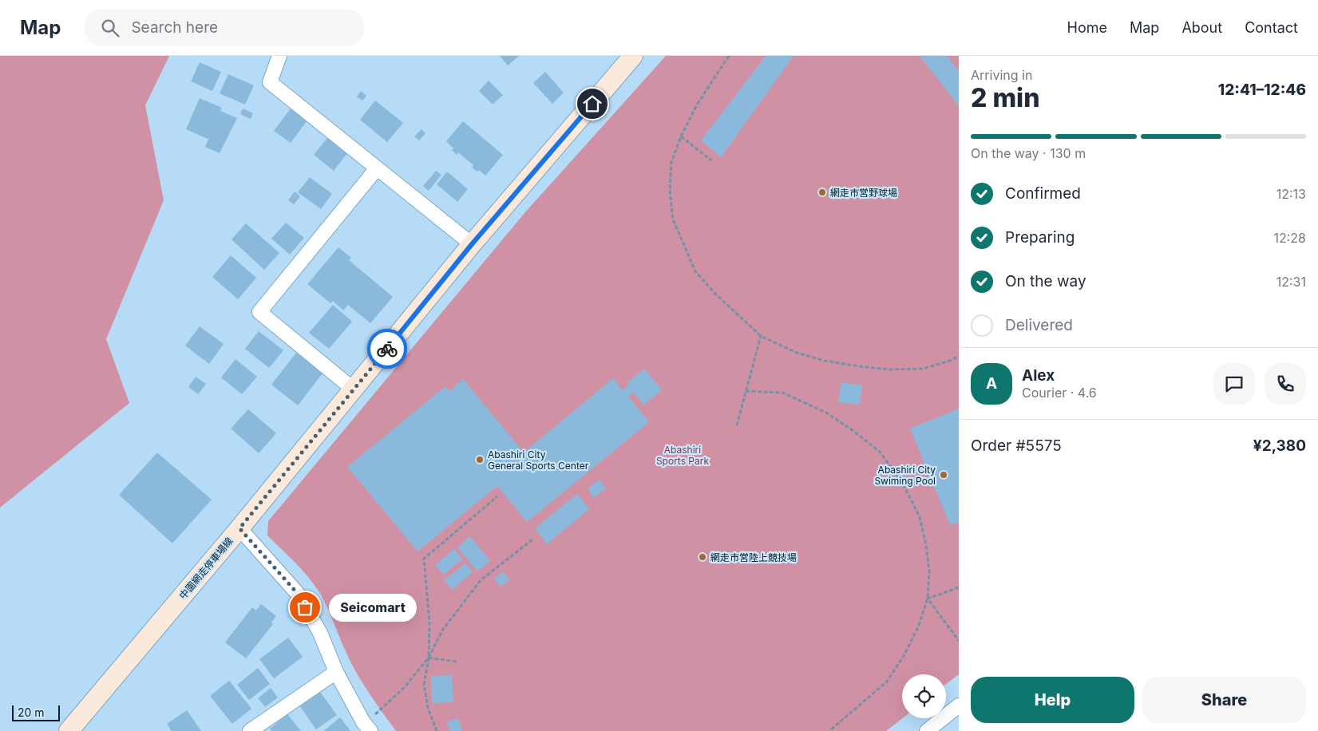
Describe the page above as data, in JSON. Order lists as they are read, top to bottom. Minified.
{"streets":{"main road":["中園網走停車場線"]},"parks":["Abashiri Sports Park"],"places":["網走市営野球場","Abashiri City General Sports Center","Abashiri City Swiming Pool","網走市営陸上競技場","Seicomart"],"scale_bar":"20 m","page":{"header":"Map","search":"Search here","nav":["Home","Map","About","Contact"],"heading":["2 min","Arriving in","12:41–12:46"],"panel":["Alex","Courier · 4.6","Order #5575","¥2,380"],"bar":"On the way · 130 m","list":[["Confirmed","12:13"],["Preparing","12:28"],["On the way","12:31"],"Delivered"],"round":"A","bubble":"Seicomart","buttons":["Help","Share"],"scale":"20 m"}}
